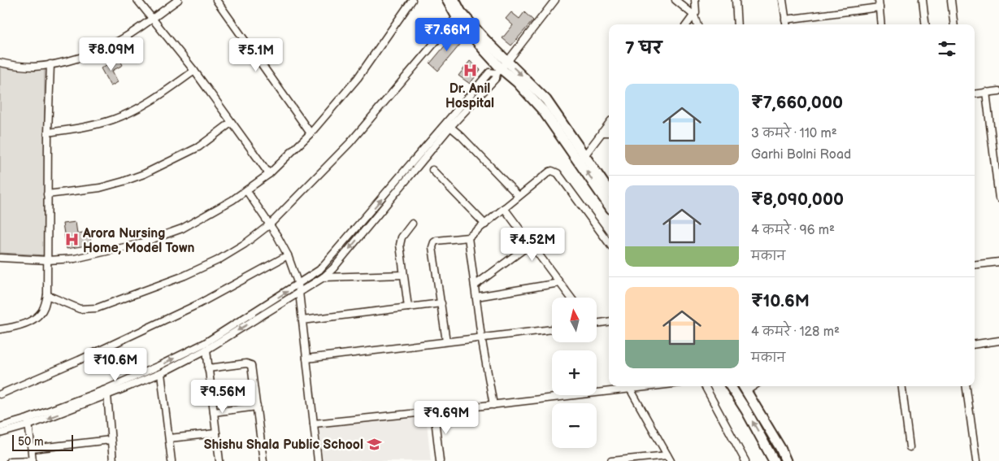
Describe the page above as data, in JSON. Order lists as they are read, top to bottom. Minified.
{"places":{"hospital":["Dr. Anil Hospital","Arora Nursing Home, Model Town"],"school or university":["Shishu Shala Public School"]},"scale_bar":"50 m","north":"top","page":{"price":["₹7.66M","₹8.09M","₹5.1M","₹4.52M","₹10.6M","₹9.56M","₹9.69M"],"heading":"7 घर","list":[{"name":"₹7,660,000","note":"3 कमरे · 110 m² · Garhi Bolni Road"},{"name":"₹8,090,000","note":"4 कमरे · 96 m² · मकान"},{"name":"₹10.6M","note":"4 कमरे · 128 m² · मकान"}],"map_buttons":["+","−"],"scale":"50 m"}}
